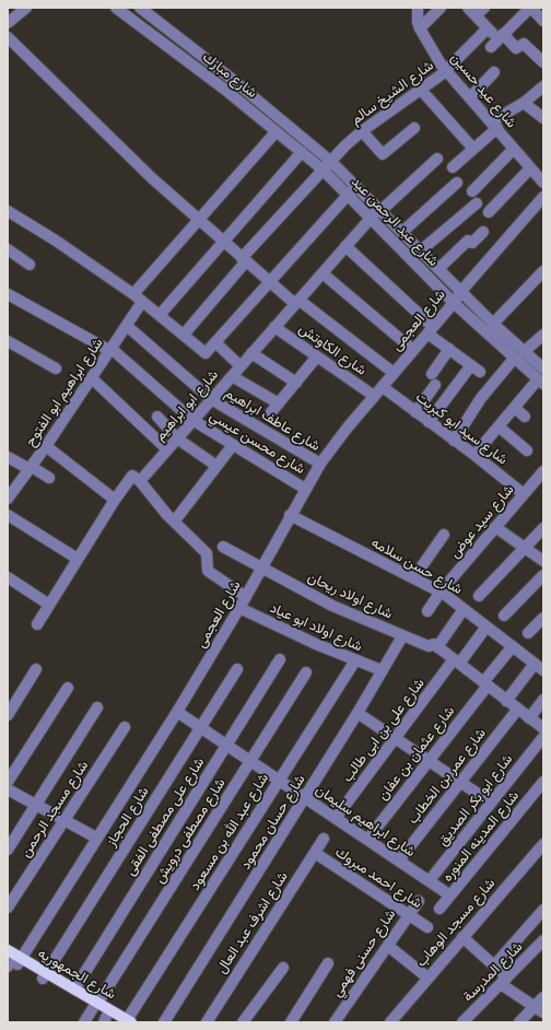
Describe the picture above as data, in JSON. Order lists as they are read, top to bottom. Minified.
{"streets":{"main road":["شارع الجمهوريه"],"street":["شارع مبارك","شارع عيد حسين","شارع الشيخ سالم","شارع عبد الرحمن عيد","شارع العجمى","شارع الكاوتش","شارع ابراهيم ابو الفتوح","شارع ابو ابراهيم","شارع عاطف ابراهيم","شارع سيد ابو كبريت","شارع محسن عيسي","شارع سيد عوض","شارع حسن سلامه","شارع اولاد ريحان","شارع اولاد ابو عياد","شارع على بن ابى طالب","شارع عثمان بن عفان","شارع عمر بن الخطاب","شارع ابو بكر الصديق","شارع مسجد الرحمن","شارع الحجاز","شارع على مصطفى الفقى","شارع ابراهيم سليمان","شارع حسان محمود","شارع مصطفى درويش","شارع عبد الله بن مسعود","شارع المدينه المنوره","شارع احمد مبروك","شارع اشرف عبد العال","شارع مسجد الوهاب","شارع حسنى فهمي","شارع المدرسة"]},"crossings":[["شارع مبارك","شارع الشيخ سالم"],["شارع مبارك","شارع عبد الرحمن عيد"],["شارع مبارك","شارع ابراهيم ابو الفتوح"],["شارع عيد حسين","شارع الشيخ سالم"],["شارع الشيخ سالم","شارع عبد الرحمن عيد"],["شارع عبد الرحمن عيد","شارع العجمى"],["شارع عبد الرحمن عيد","شارع ابو ابراهيم"],["شارع العجمى","شارع الكاوتش"],["شارع العجمى","شارع عاطف ابراهيم"],["شارع العجمى","شارع سيد ابو كبريت"],["شارع العجمى","شارع محسن عيسي"],["شارع العجمى","شارع حسن سلامه"],["شارع العجمى","شارع اولاد ريحان"],["شارع العجمى","شارع اولاد ابو عياد"],["شارع العجمى","شارع ابراهيم سليمان"],["شارع العجمى","شارع الجمهوريه"],["شارع الكاوتش","شارع ابو ابراهيم"],["شارع ابراهيم ابو الفتوح","شارع عاطف ابراهيم"],["شارع ابراهيم ابو الفتوح","شارع محسن عيسي"],["شارع ابو ابراهيم","شارع عاطف ابراهيم"],["شارع ابو ابراهيم","شارع محسن عيسي"],["شارع سيد ابو كبريت","شارع سيد عوض"],["شارع سيد عوض","شارع حسن سلامه"],["شارع حسن سلامه","شارع على بن ابى طالب"],["شارع حسن سلامه","شارع عثمان بن عفان"],["شارع اولاد ريحان","شارع على بن ابى طالب"],["شارع اولاد ريحان","شارع عثمان بن عفان"],["شارع اولاد ريحان","شارع عمر بن الخطاب"],["شارع اولاد ريحان","شارع حسان محمود"],["شارع اولاد ابو عياد","شارع حسان محمود"],["شارع اولاد ابو عياد","شارع عبد الله بن مسعود"],["شارع على بن ابى طالب","شارع ابراهيم سليمان"],["شارع عثمان بن عفان","شارع ابراهيم سليمان"],["شارع عمر بن الخطاب","شارع ابراهيم سليمان"],["شارع ابو بكر الصديق","شارع ابراهيم سليمان"],["شارع الحجاز","شارع ابراهيم سليمان"],["شارع الحجاز","شارع الجمهوريه"],["شارع على مصطفى الفقى","شارع ابراهيم سليمان"],["شارع على مصطفى الفقى","شارع الجمهوريه"],["شارع ابراهيم سليمان","شارع حسان محمود"],["شارع ابراهيم سليمان","شارع مصطفى درويش"],["شارع ابراهيم سليمان","شارع عبد الله بن مسعود"],["شارع ابراهيم سليمان","شارع المدينه المنوره"],["شارع مصطفى درويش","شارع الجمهوريه"],["شارع عبد الله بن مسعود","شارع الجمهوريه"],["شارع احمد مبروك","شارع اشرف عبد العال"],["شارع احمد مبروك","شارع حسنى فهمي"]]}
